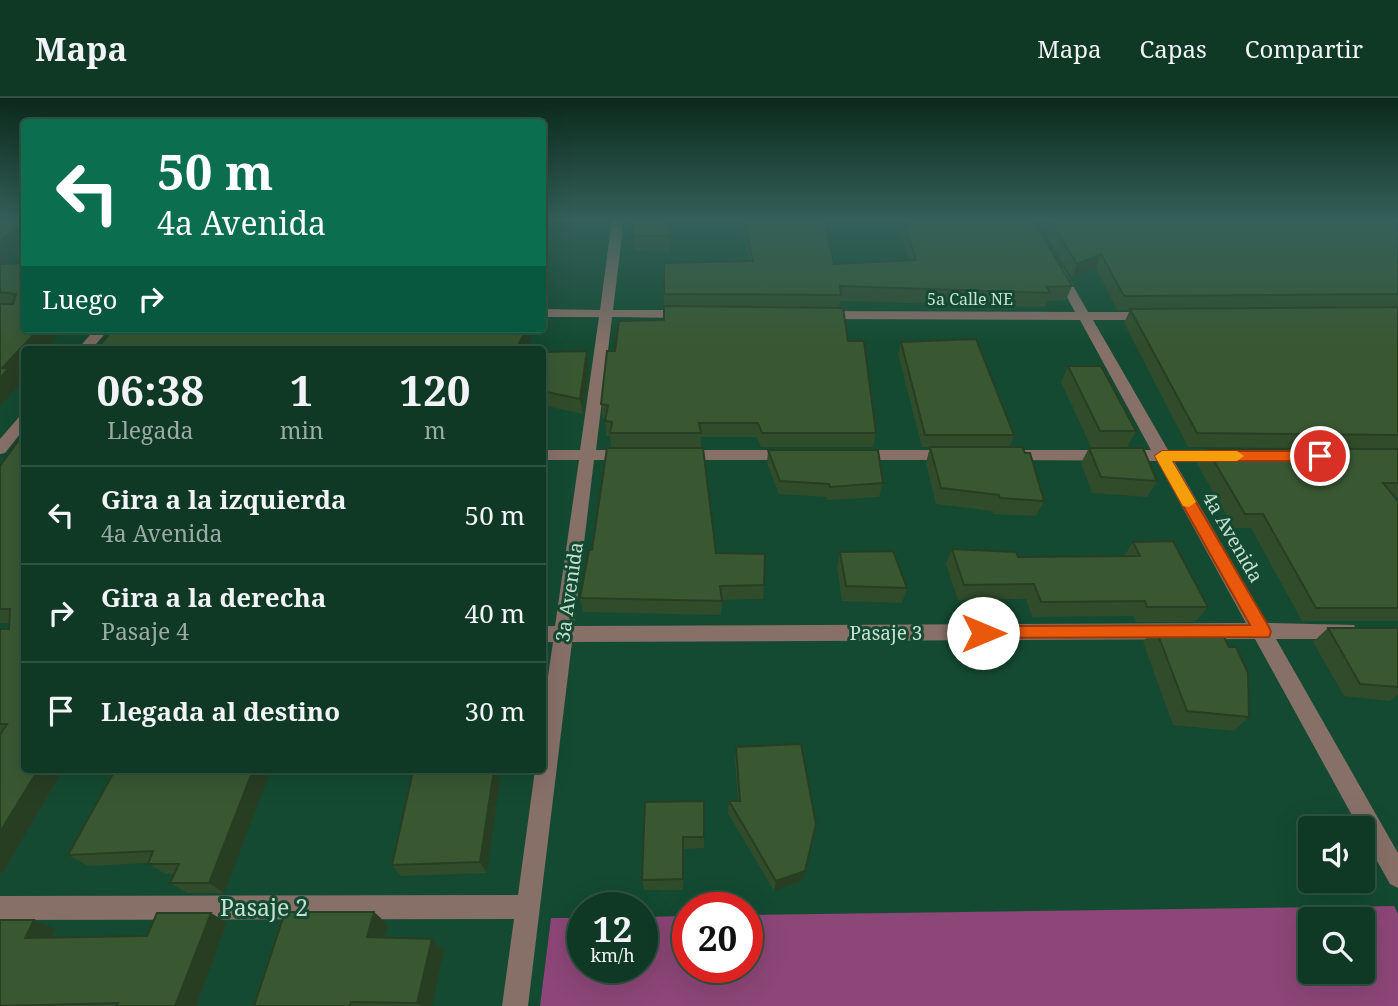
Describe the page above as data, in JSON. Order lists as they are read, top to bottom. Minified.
{"streets":{"street":["5a Calle NE","4a Avenida","3a Avenida","Pasaje 3","Pasaje 2"]},"crossings":[["5a Calle NE","4a Avenida"],["4a Avenida","Pasaje 3"],["3a Avenida","Pasaje 3"],["3a Avenida","Pasaje 2"]],"page":{"header":"Mapa","nav":["Mapa","Capas","Compartir"],"turn":["50 m","4a Avenida"],"then":"Luego","eta":["06:38","Llegada","1","min","120","m"],"list":[{"name":"Gira a la izquierda","note":"4a Avenida","value":"50 m"},{"name":"Gira a la derecha","note":"Pasaje 4","value":"40 m"},{"name":"Llegada al destino","value":"30 m"}],"speed":"12 km/h","limit":"20"}}
